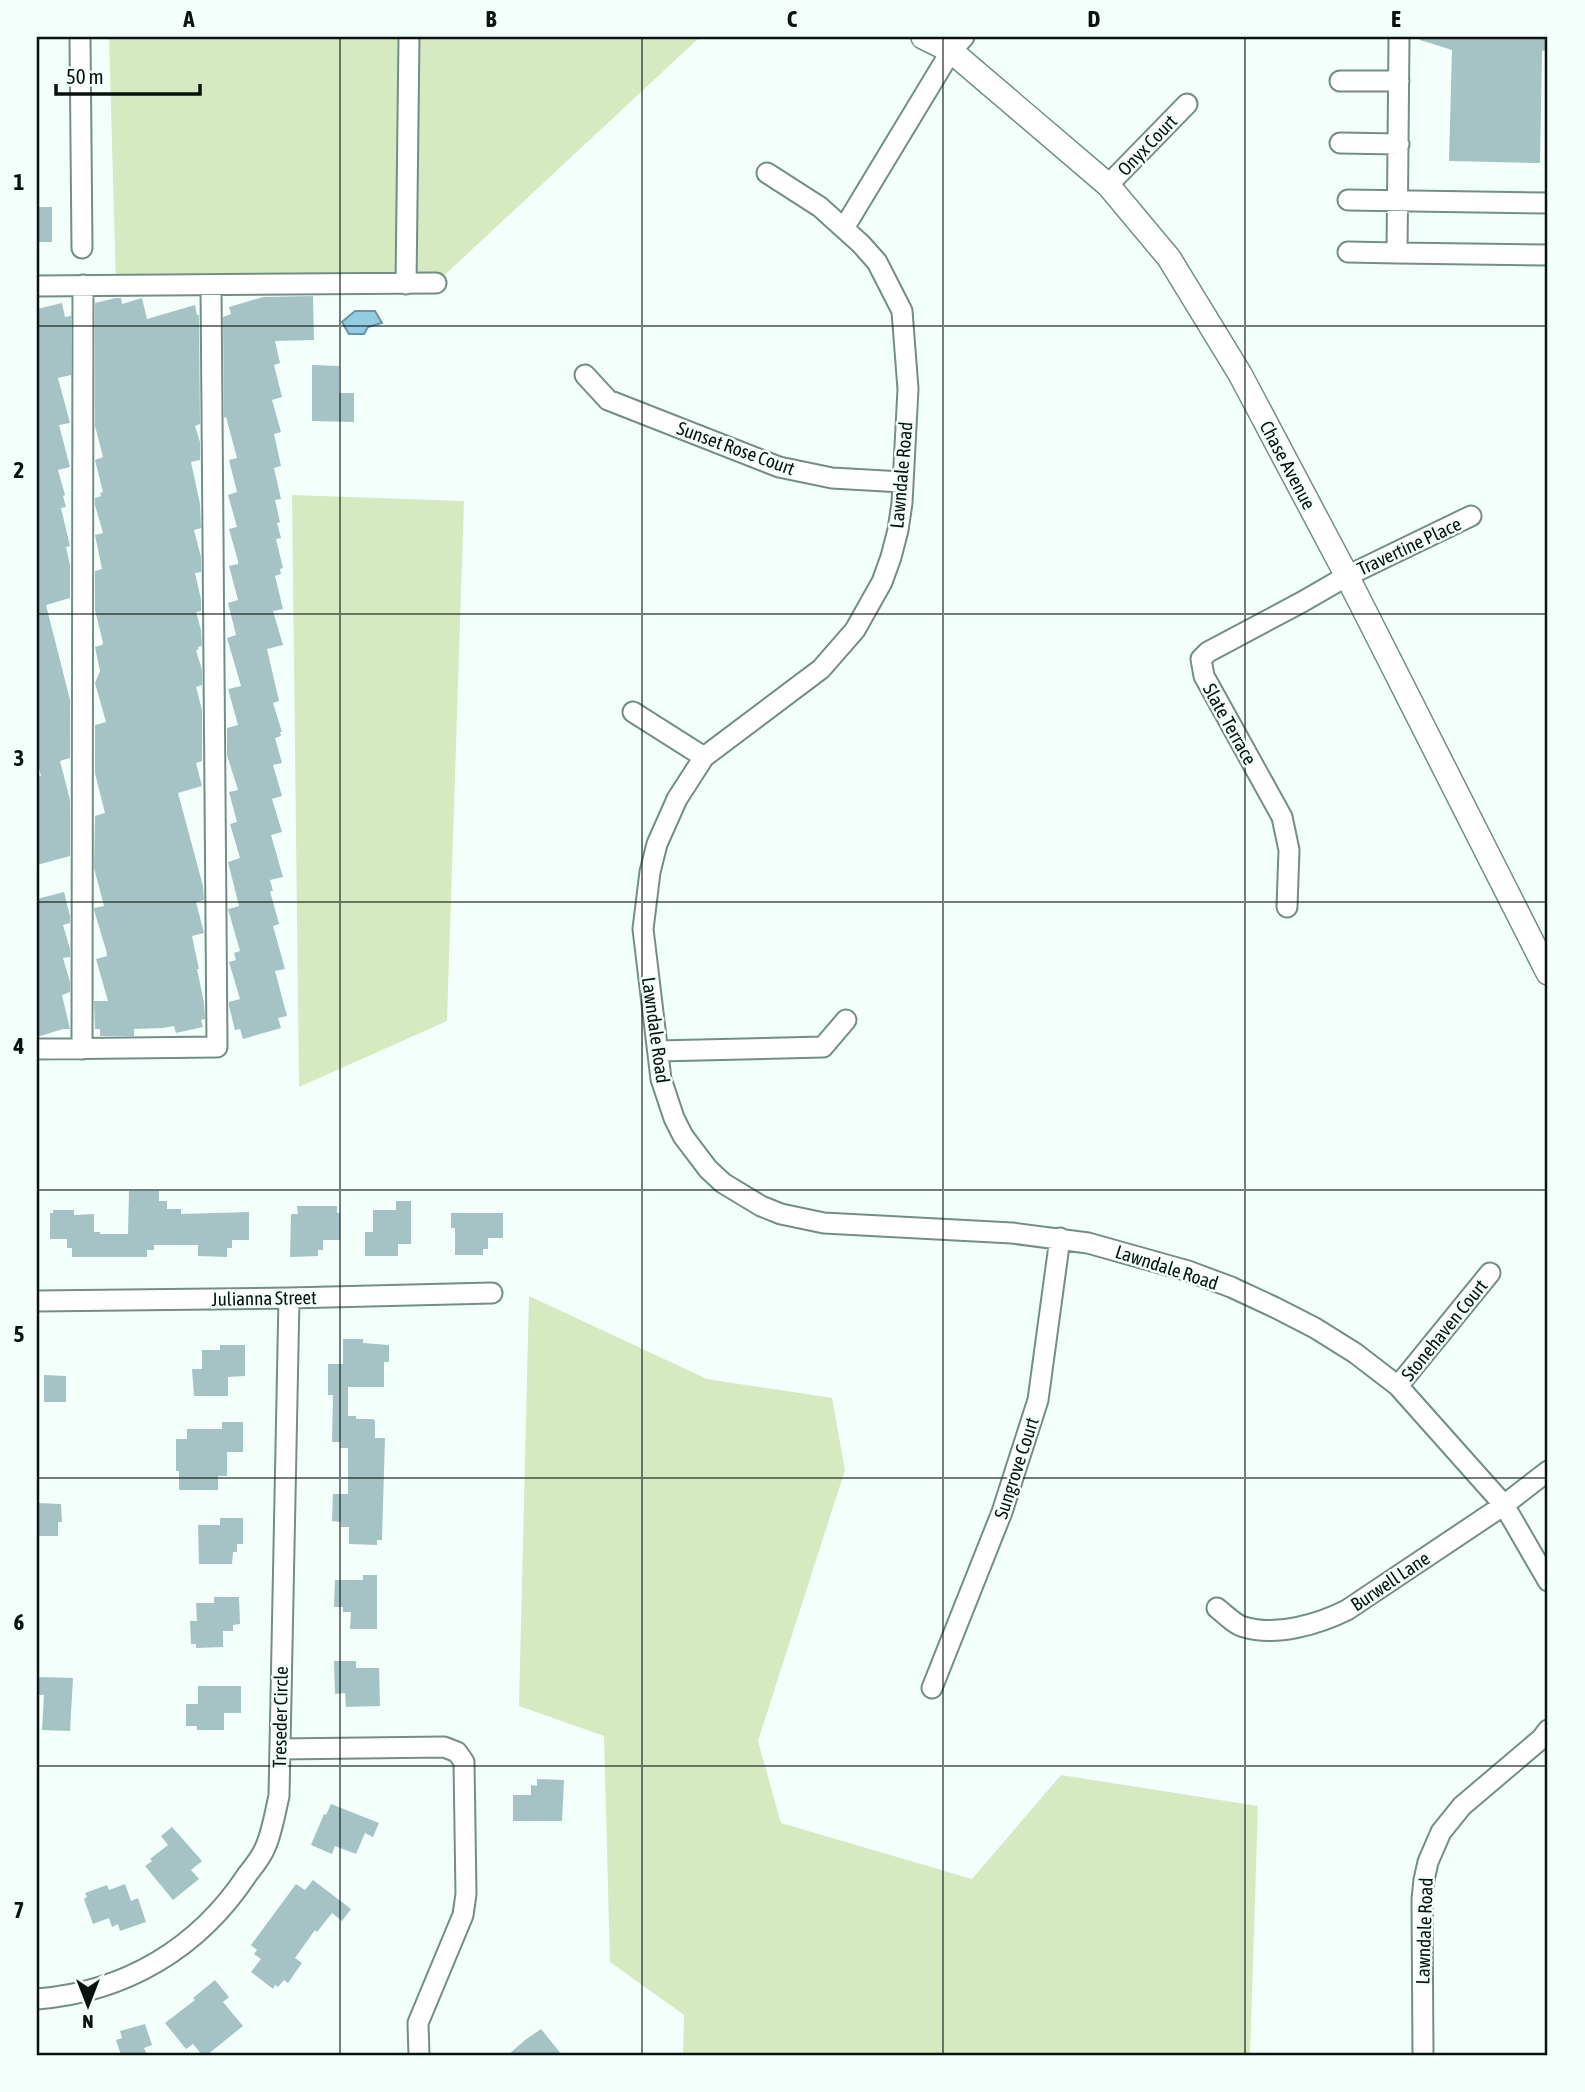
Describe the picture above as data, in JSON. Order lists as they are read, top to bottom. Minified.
{"streets":{"main road":["Chase Avenue"],"street":["Onyx Court","Sunset Rose Court","Lawndale Road","Travertine Place","Slate Terrace","Julianna Street","Stonehaven Court","Sungrove Court","Burwell Lane","Treseder Circle"]},"crossings":[["Onyx Court","Chase Avenue"],["Sunset Rose Court","Lawndale Road"],["Chase Avenue","Travertine Place"],["Chase Avenue","Slate Terrace"],["Lawndale Road","Stonehaven Court"],["Lawndale Road","Sungrove Court"],["Lawndale Road","Burwell Lane"],["Travertine Place","Slate Terrace"],["Julianna Street","Treseder Circle"]],"scale_bar":"50 m","north":"bottom","grid":{"columns":["A","B","C","D","E"],"rows":["1","2","3","4","5","6","7"]}}
